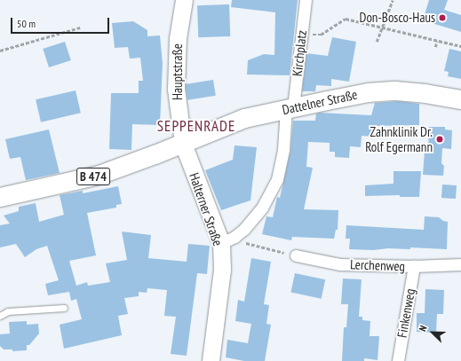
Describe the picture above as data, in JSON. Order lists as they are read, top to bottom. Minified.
{"streets":{"main road":["Dattelner Straße","B 474"],"street":["Kirchplatz","Hauptstraße","Halterner Straße","Lerchenweg","Finkenweg"]},"crossings":[["Kirchplatz","Dattelner Straße"],["Kirchplatz","Halterner Straße"],["Hauptstraße","Dattelner Straße"],["Hauptstraße","B 474"],["Hauptstraße","Halterner Straße"],["Dattelner Straße","B 474"],["Dattelner Straße","Halterner Straße"],["B 474","Halterner Straße"],["Lerchenweg","Finkenweg"]],"districts":["SEPPENRADE"],"places":["Don-Bosco-Haus","Zahnklinik Dr. Rolf Egermann"],"scale_bar":"50 m","north":"top left"}
